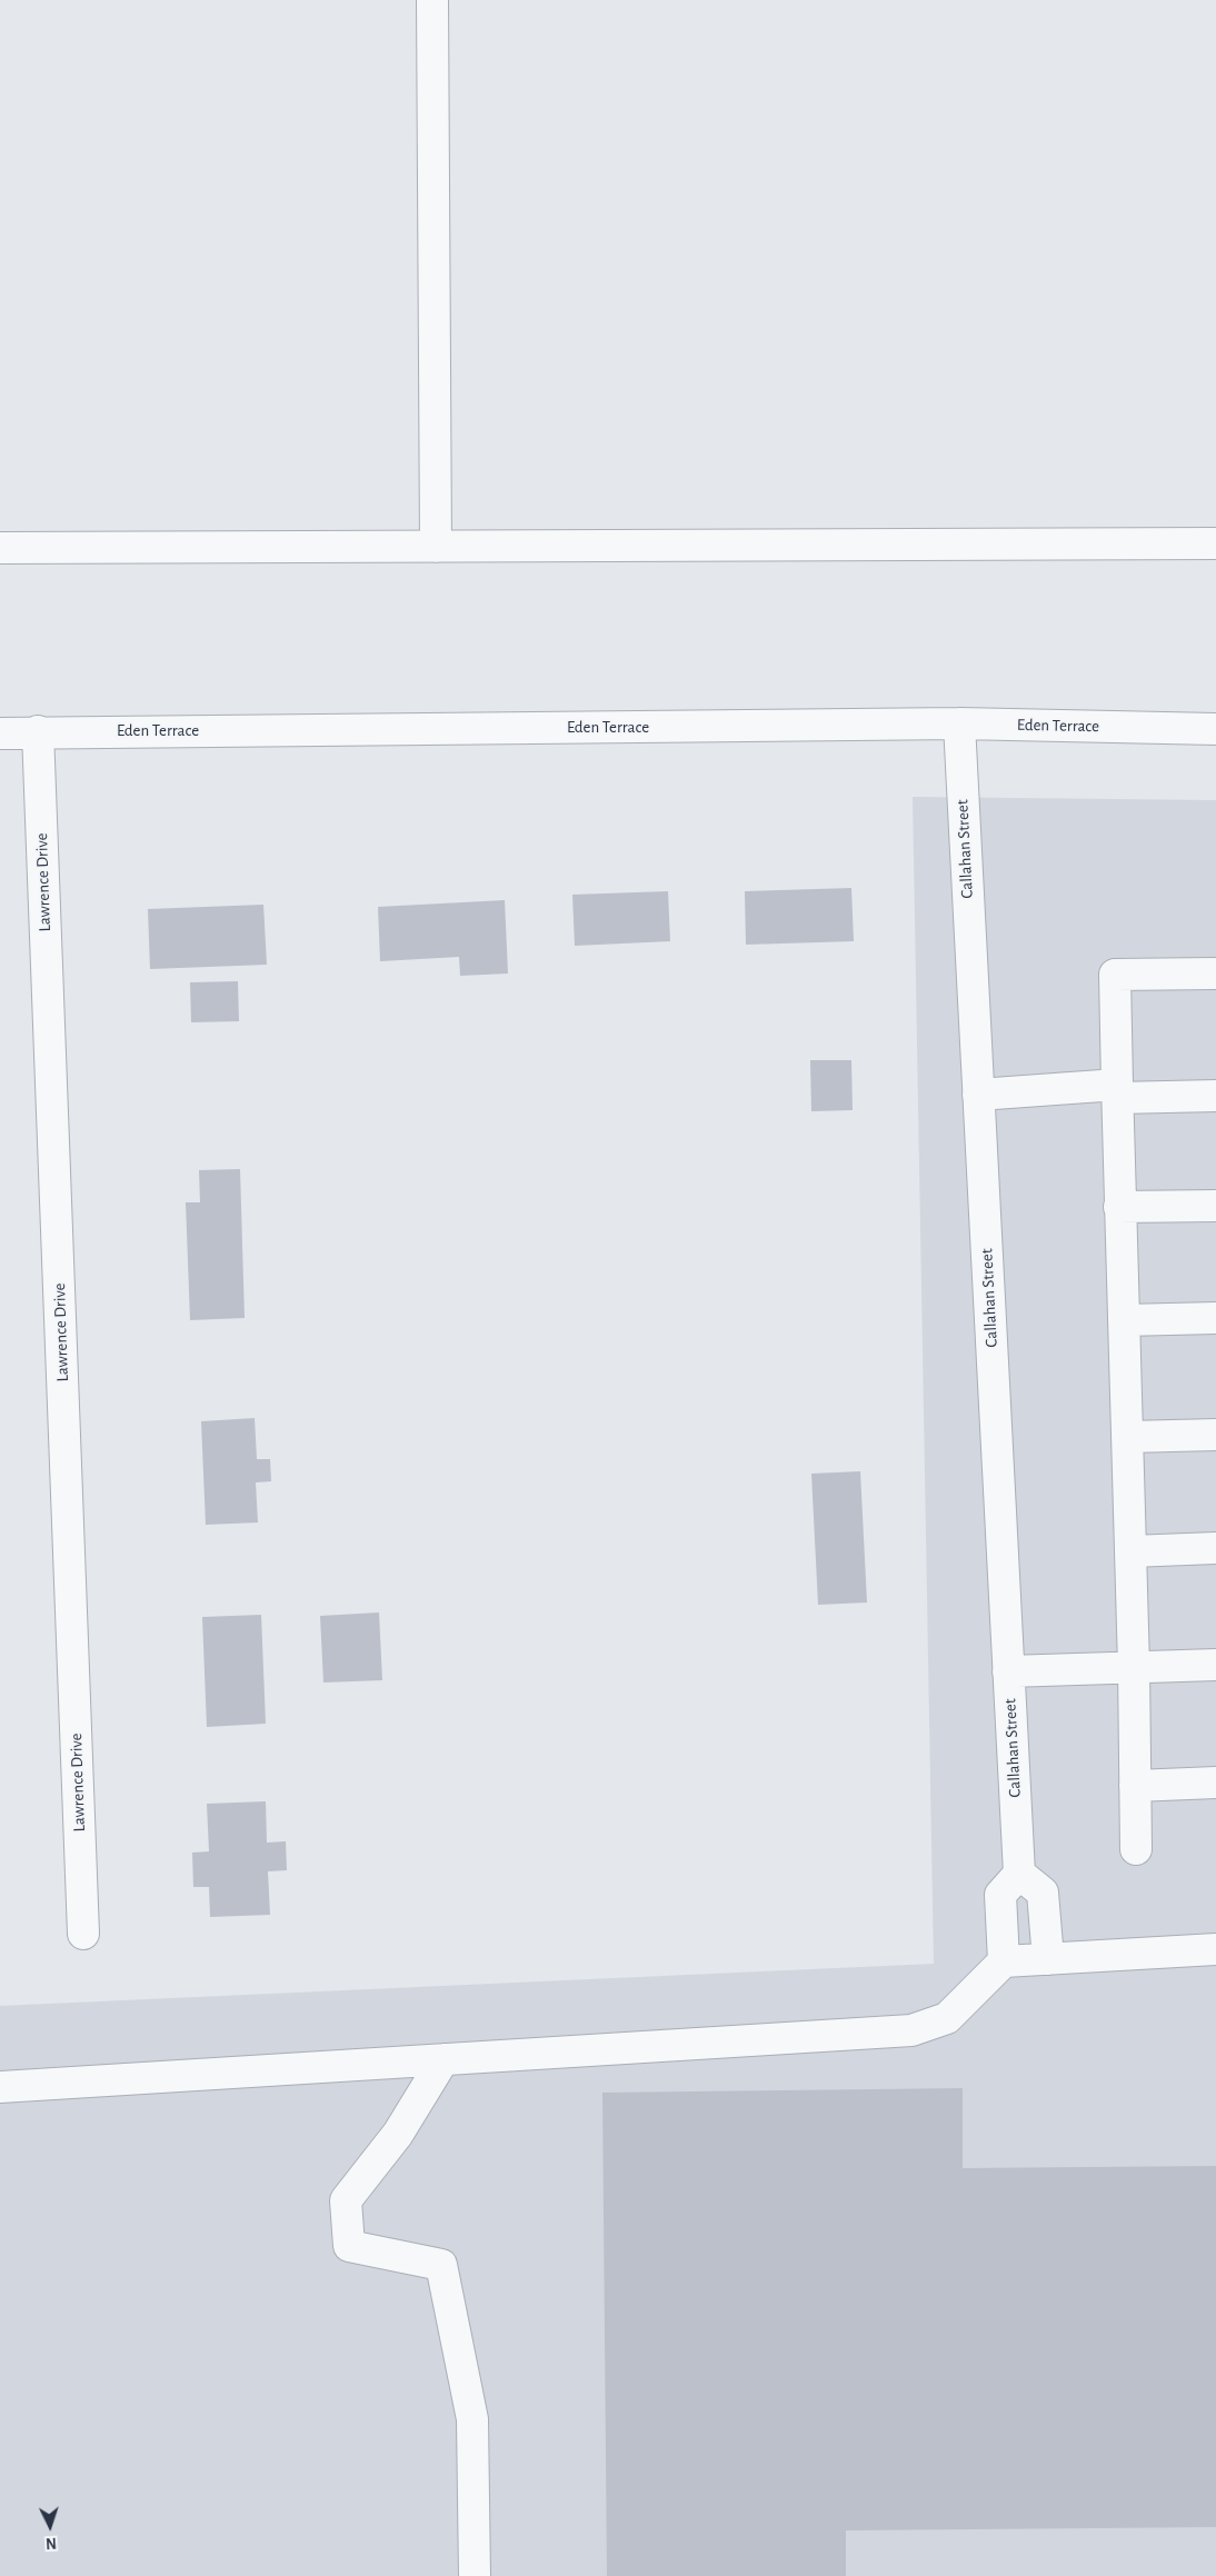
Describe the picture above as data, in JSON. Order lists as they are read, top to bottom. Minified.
{"streets":{"street":["Eden Terrace","Callahan Street","Lawrence Drive"]},"crossings":[["Eden Terrace","Callahan Street"],["Eden Terrace","Lawrence Drive"]],"north":"bottom"}
